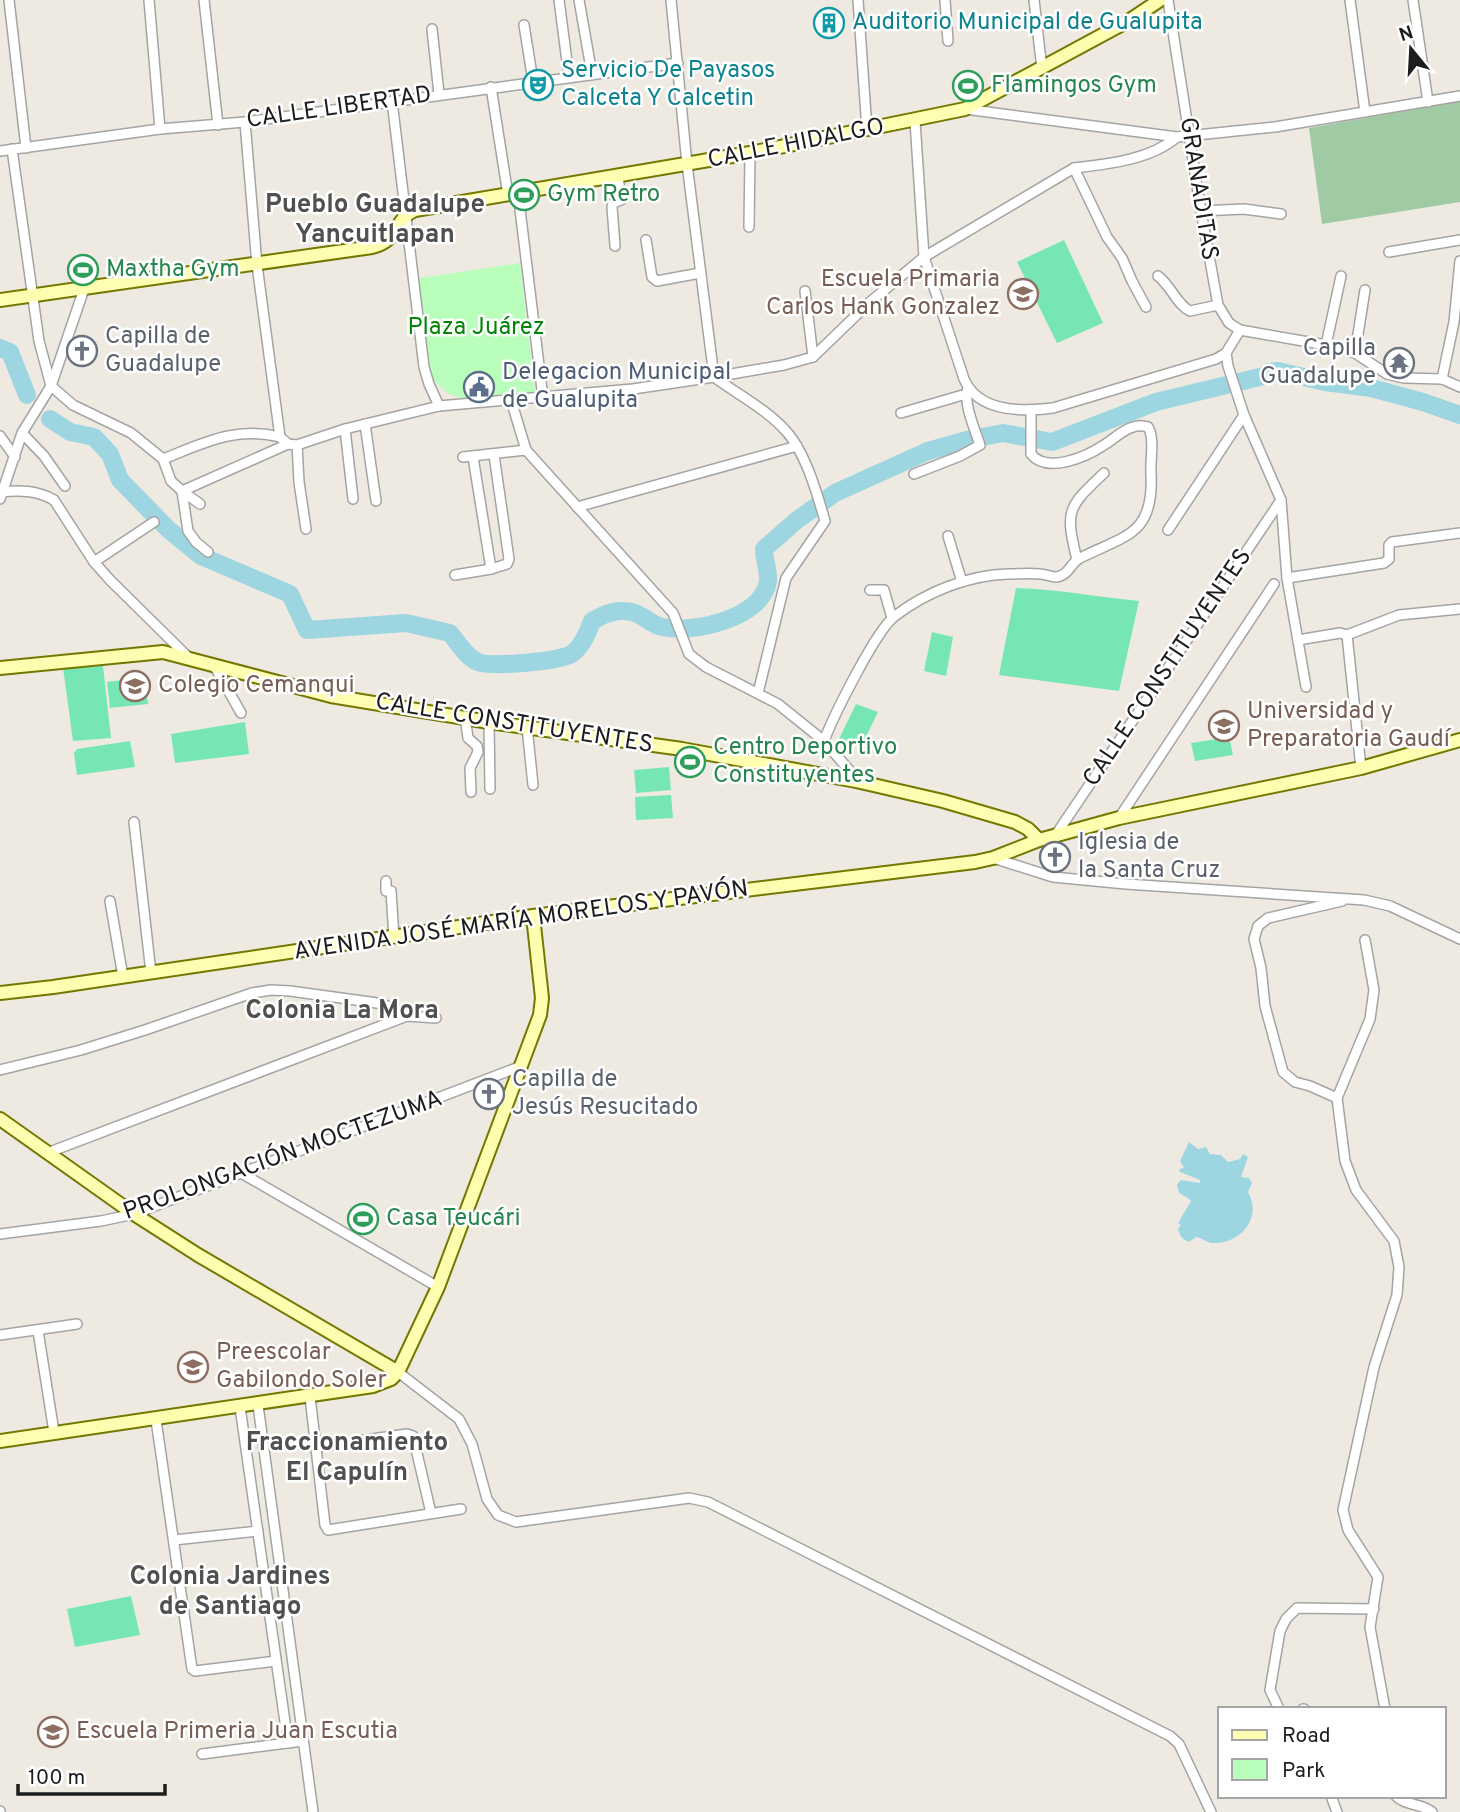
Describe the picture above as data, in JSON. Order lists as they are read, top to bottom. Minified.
{"streets":{"main road":["CALLE HIDALGO","CALLE CONSTITUYENTES","AVENIDA JOSÉ MARÍA MORELOS Y PAVÓN"],"street":["CALLE LIBERTAD","GRANADITAS","PROLONGACIÓN MOCTEZUMA"]},"crossings":[["CALLE CONSTITUYENTES","AVENIDA JOSÉ MARÍA MORELOS Y PAVÓN"]],"districts":["Pueblo Guadalupe Yancuitlapan","Colonia La Mora","Fraccionamiento El Capulín","Colonia Jardines de Santiago"],"parks":["Plaza Juárez"],"places":{"building":["Auditorio Municipal de Gualupita"],"theatre":["Servicio De Payasos Calceta Y Calcetin"],"sports":["Flamingos Gym","Gym Retro","Maxtha Gym","Centro Deportivo Constituyentes","Casa Teucári"],"school or university":["Escuela Primaria Carlos Hank Gonzalez","Colegio Cemanqui","Universidad y Preparatoria Gaudí","Preescolar Gabilondo Soler","Escuela Primeria Juan Escutia"],"church":["Capilla de Guadalupe","Iglesia de la Santa Cruz","Capilla de Jesús Resucitado"],"temple":["Capilla Guadalupe"],"public building":["Delegacion Municipal de Gualupita"]},"legend":["Road","Park"],"scale_bar":"100 m","north":"top"}
